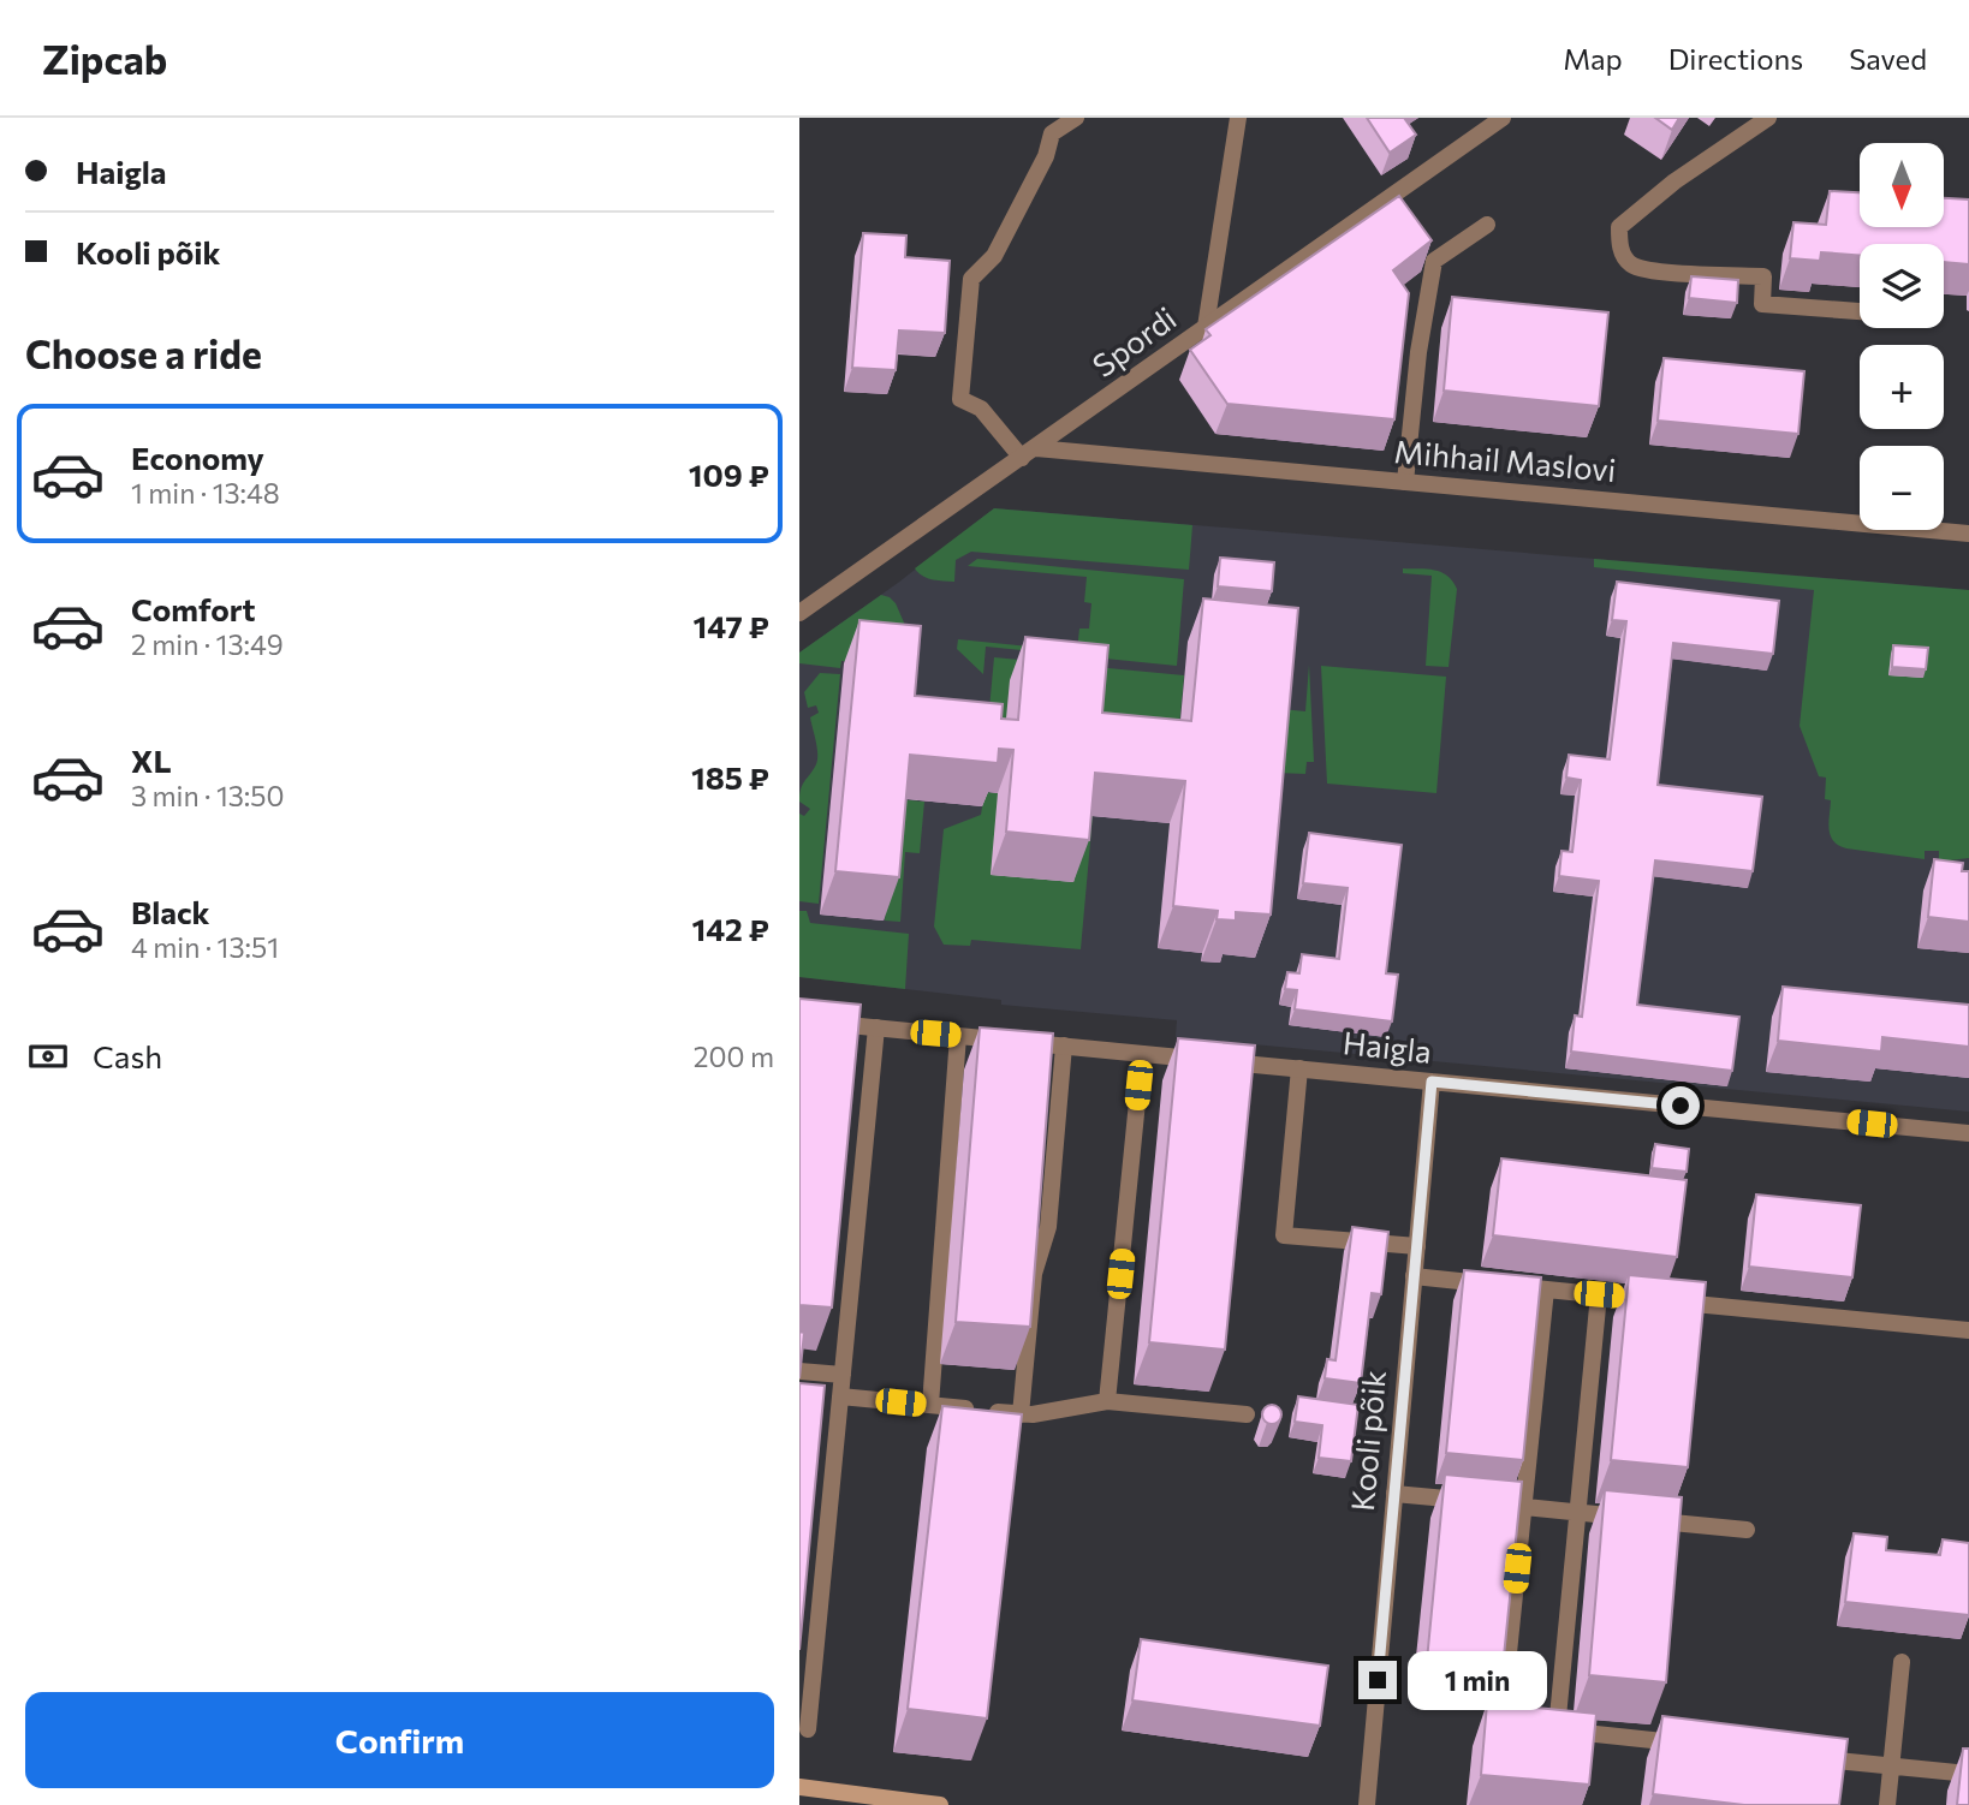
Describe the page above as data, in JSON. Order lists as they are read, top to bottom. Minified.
{"streets":{"street":["Spordi","Mihhail Maslovi","Haigla","Kooli põik"]},"crossings":[["Spordi","Mihhail Maslovi"],["Haigla","Kooli põik"]],"north":"bottom","page":{"header":"Zipcab","nav":["Map","Directions","Saved"],"banner":["Haigla","Kooli põik"],"map_buttons":["+","−"],"heading":"Choose a ride","list":[{"name":"Economy","note":"1 min · 13:48","value":"109 ₽"},{"name":"Comfort","note":"2 min · 13:49","value":"147 ₽"},{"name":"XL","note":"3 min · 13:50","value":"185 ₽"},{"name":"Black","note":"4 min · 13:51","value":"142 ₽"}],"pay":["Cash","200 m"],"bubble":"1 min","buttons":"Confirm"}}
